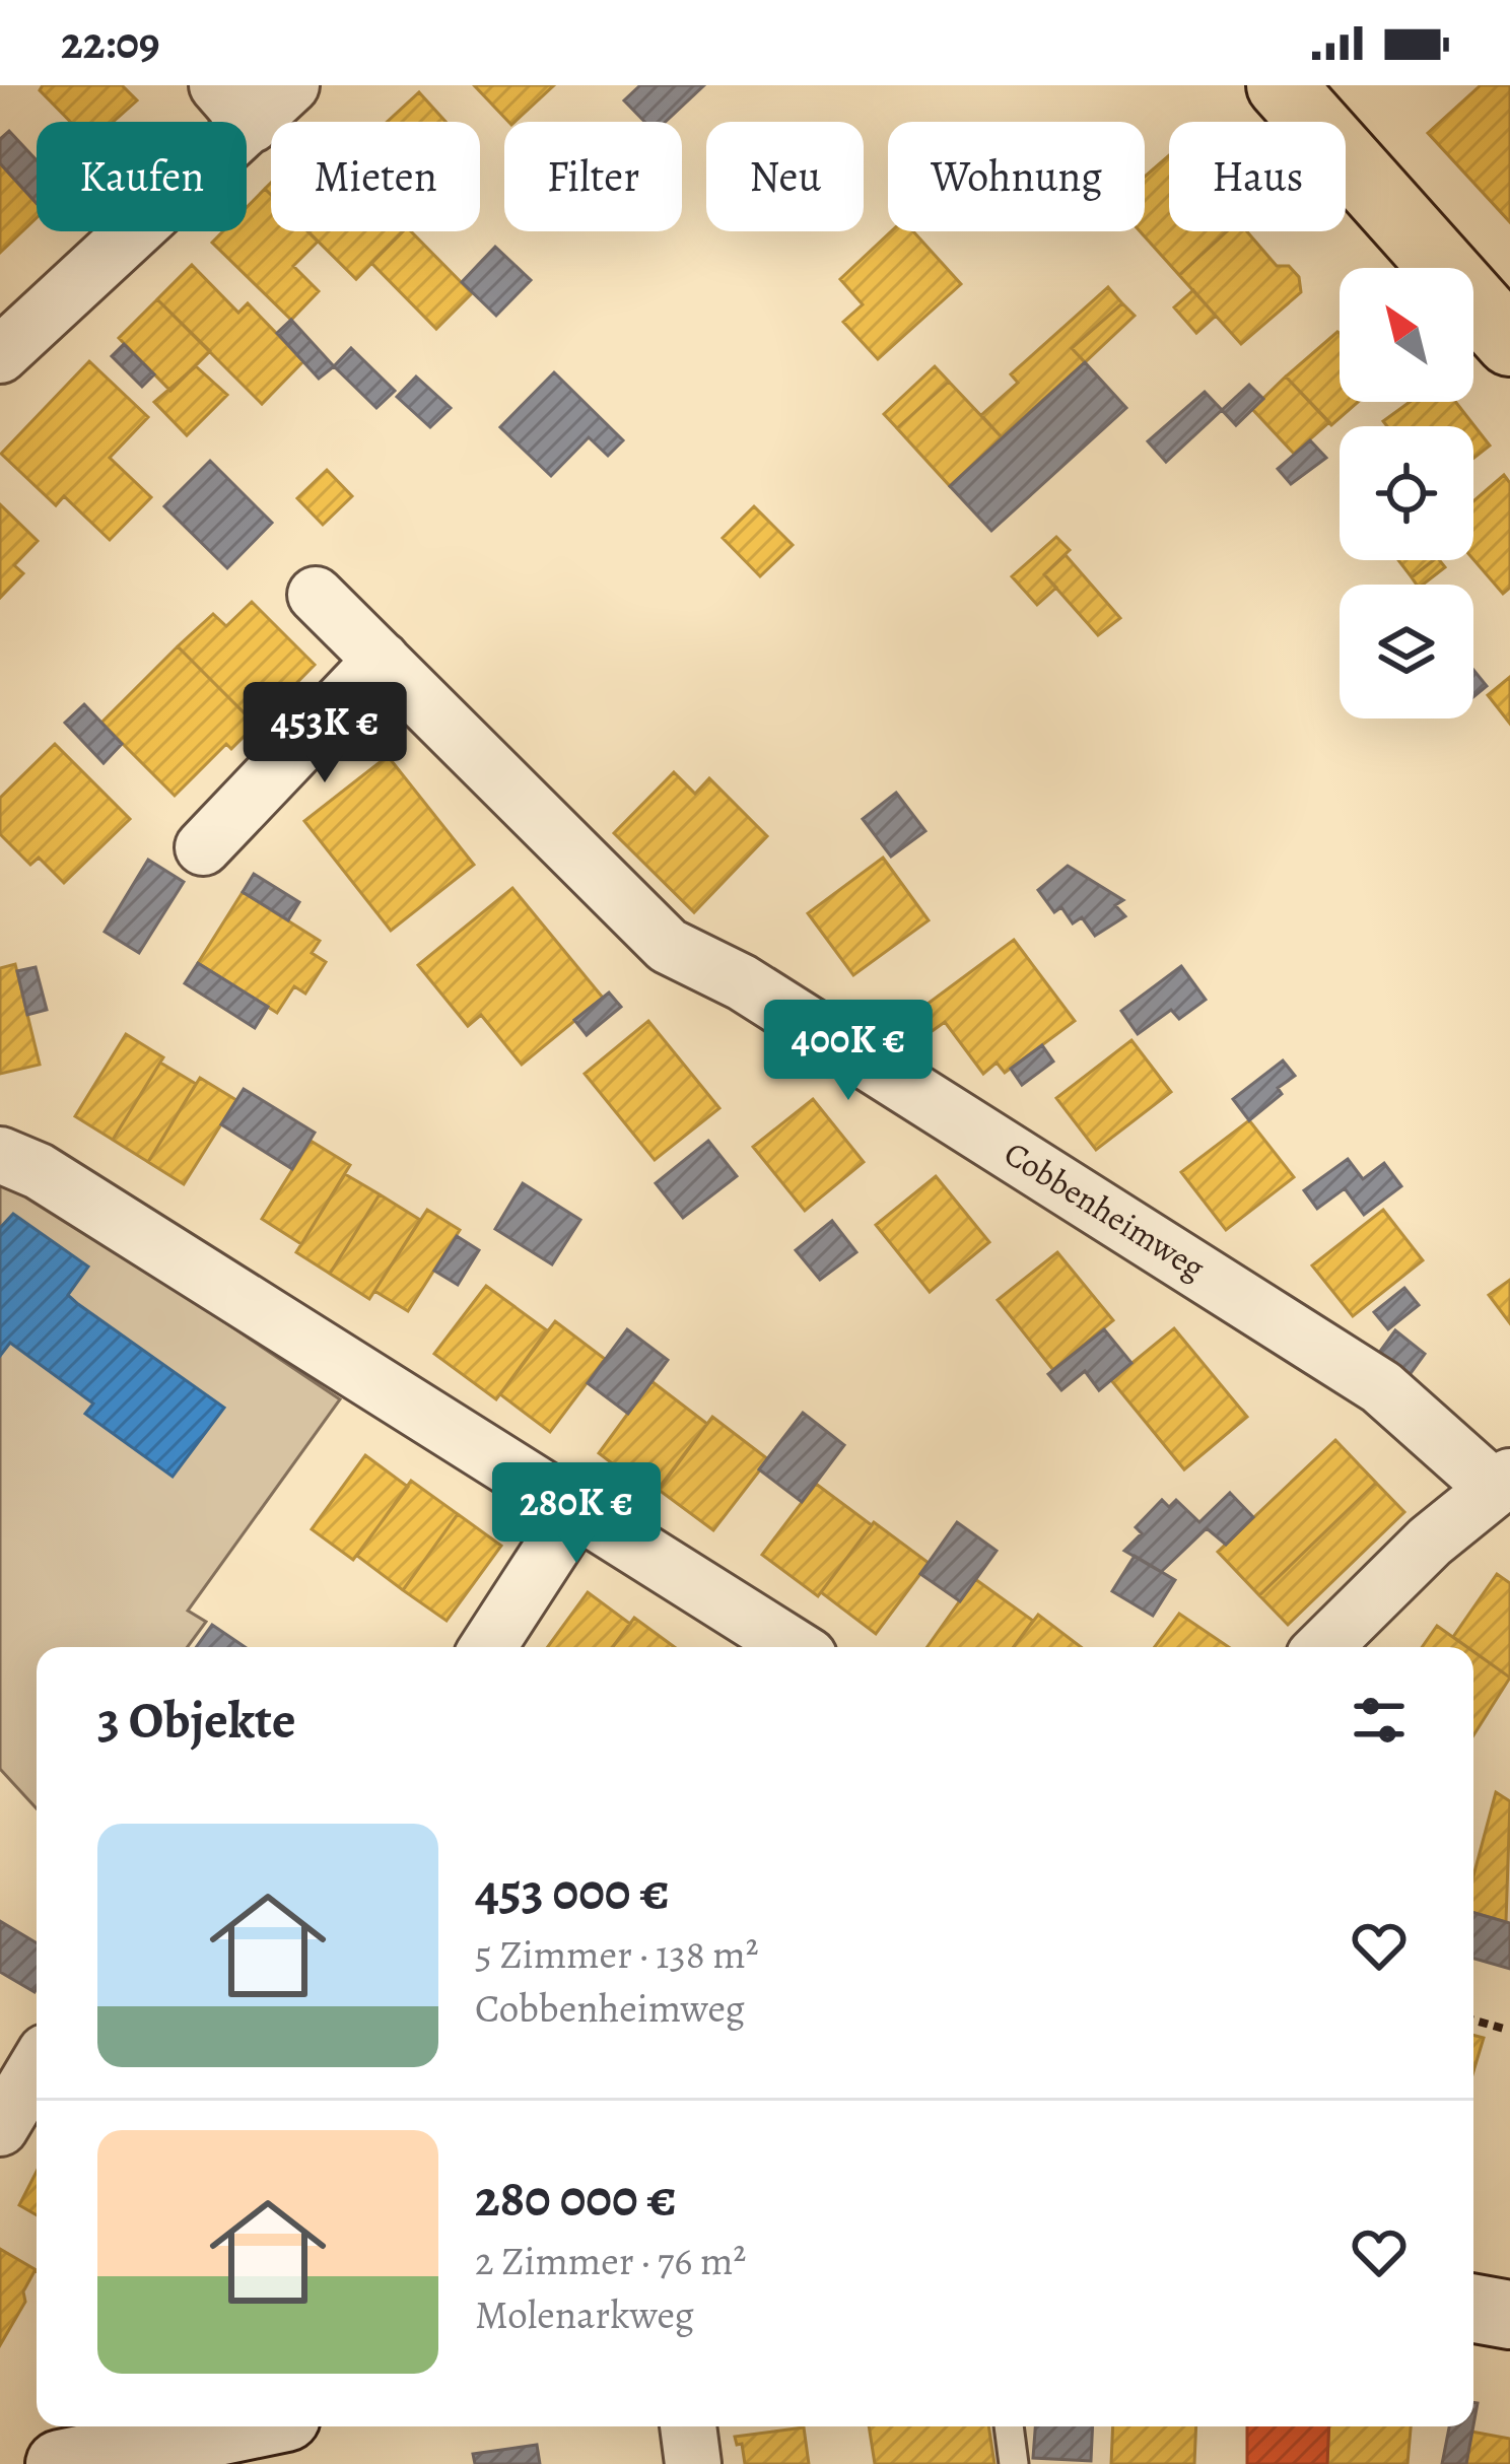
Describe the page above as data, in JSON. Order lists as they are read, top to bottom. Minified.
{"streets":{"street":["Cobbenheimweg"]},"north":"top left","page":{"status":"22:09","chip":["Kaufen","Mieten","Filter","Neu","Wohnung","Haus"],"price":["453K €","400K €","280K €"],"heading":"3 Objekte","list":[{"name":"453 000 €","note":"5 Zimmer · 138 m² · Cobbenheimweg"},{"name":"280 000 €","note":"2 Zimmer · 76 m² · Molenarkweg"}]}}
